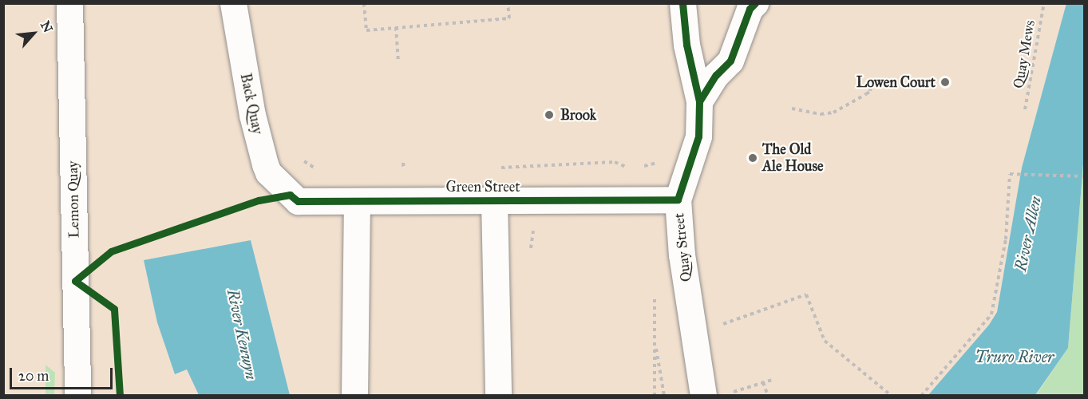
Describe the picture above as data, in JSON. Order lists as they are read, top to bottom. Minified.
{"streets":{"street":["Back Quay","Green Street","Lemon Quay","Quay Street"],"path":["Quay Mews"]},"crossings":[["Back Quay","Green Street"],["Green Street","Quay Street"]],"water":["River Allen","River Kenwyn","Truro River"],"places":["Lowen Court","Brook","The Old Ale House"],"scale_bar":"20 m","north":"top right"}
